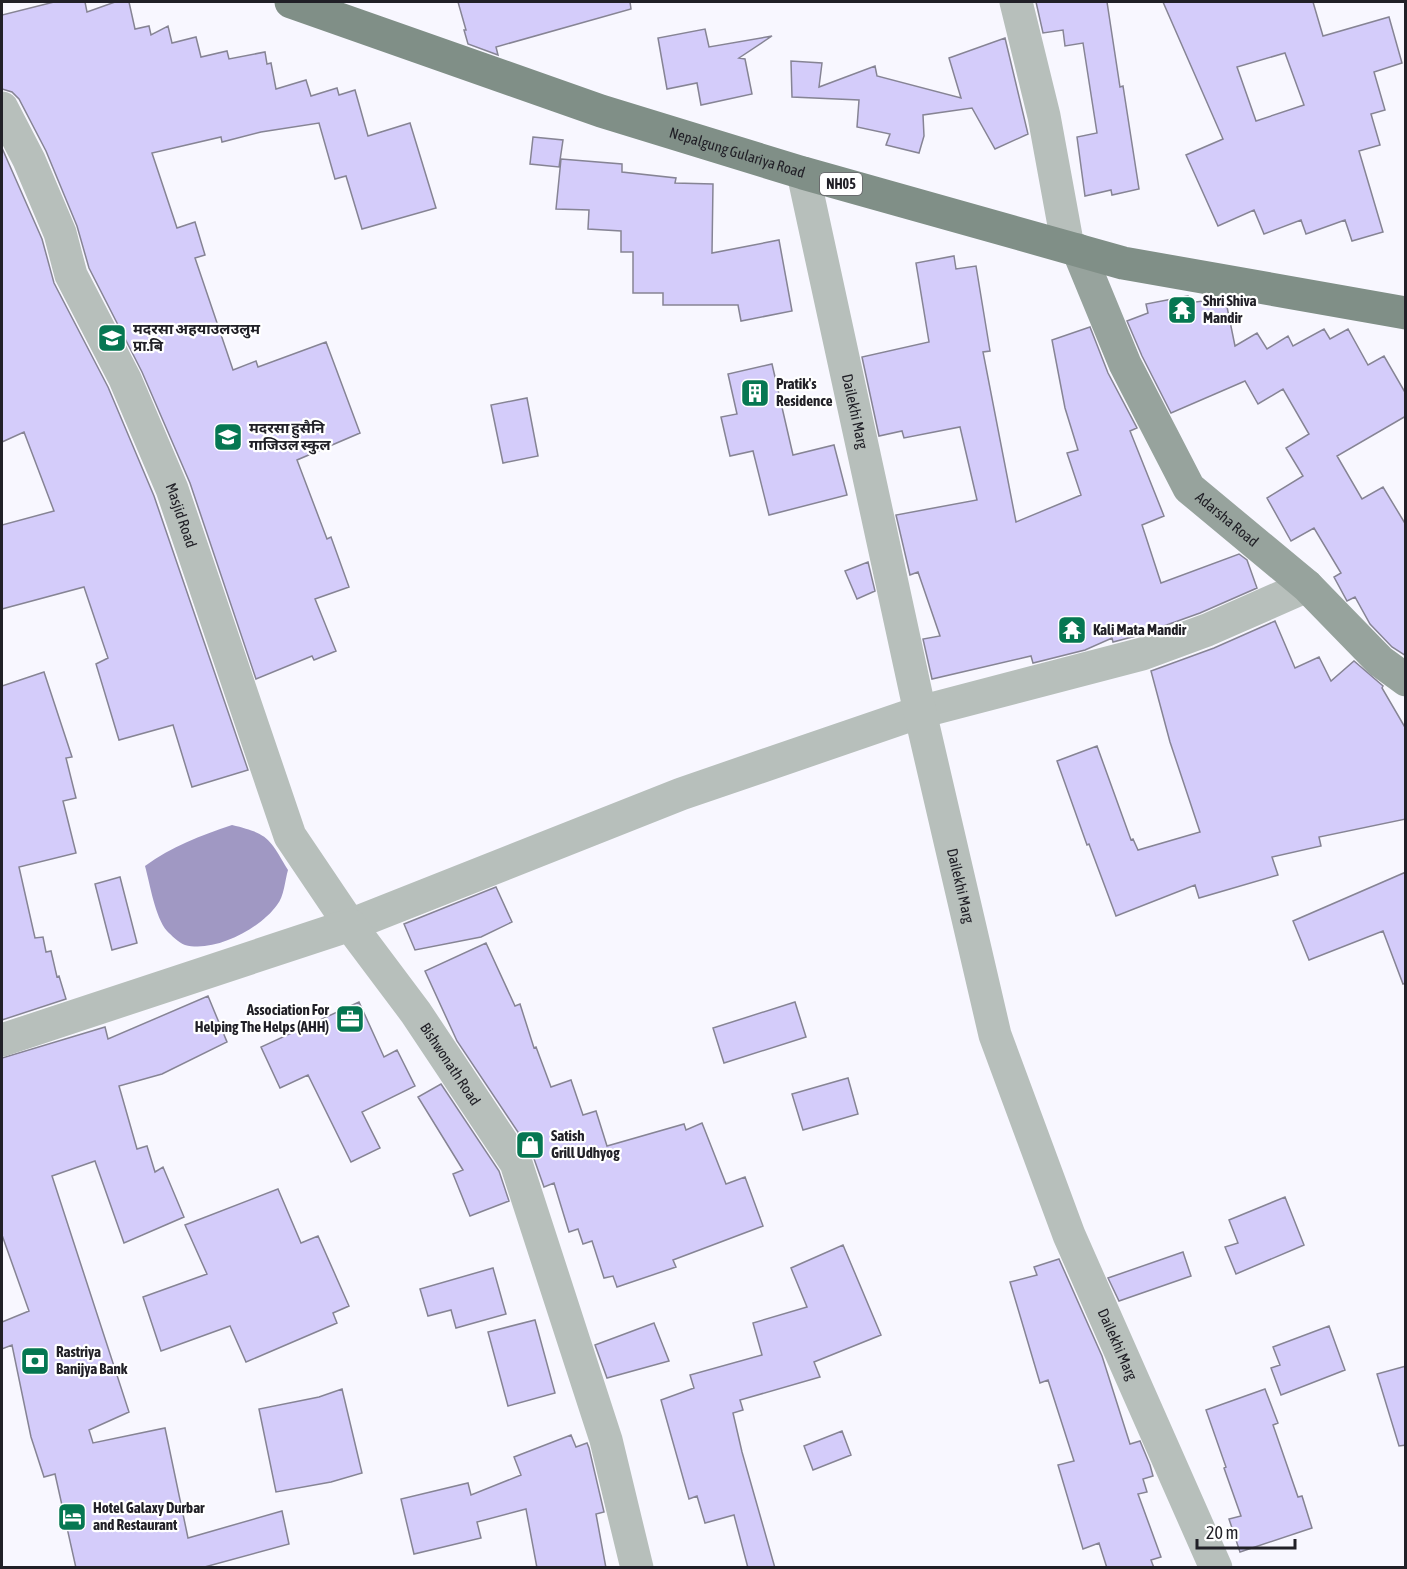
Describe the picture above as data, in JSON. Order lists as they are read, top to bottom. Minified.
{"streets":{"main road":["Nepalgung Gulariya Road","NH05","Adarsha Road"],"street":["Dailekhi Marg","Masjid Road","Bishwonath Road"]},"crossings":[["Nepalgung Gulariya Road","Dailekhi Marg"],["Nepalgung Gulariya Road","Adarsha Road"],["Masjid Road","Bishwonath Road"]],"places":{"temple":["Shri Shiva Mandir","Kali Mata Mandir"],"school or university":["मदरसा अहयाउलउलुम प्रा.बि","मदरसा हुसैनि गाजिउल स्कुल"],"building":["Pratik's Residence"],"office":["Association For Helping The Helps (AHH)"],"shop":["Satish Grill Udhyog"],"bank":["Rastriya Banijya Bank"],"hotel":["Hotel Galaxy Durbar and Restaurant"]},"scale_bar":"20 m"}
